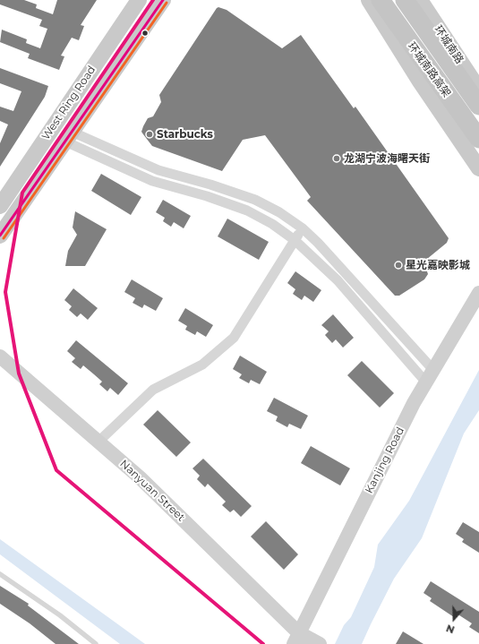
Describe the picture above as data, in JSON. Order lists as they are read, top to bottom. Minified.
{"streets":{"highway":["环城南路高架"],"main road":["环城南路","West Ring Road"],"street":["Kanjing Road","Nanyuan Street"]},"crossings":[["Kanjing Road","Nanyuan Street"]],"places":["Starbucks","龙湖宁波海曙天街","星光嘉映影城"],"north":"bottom"}
